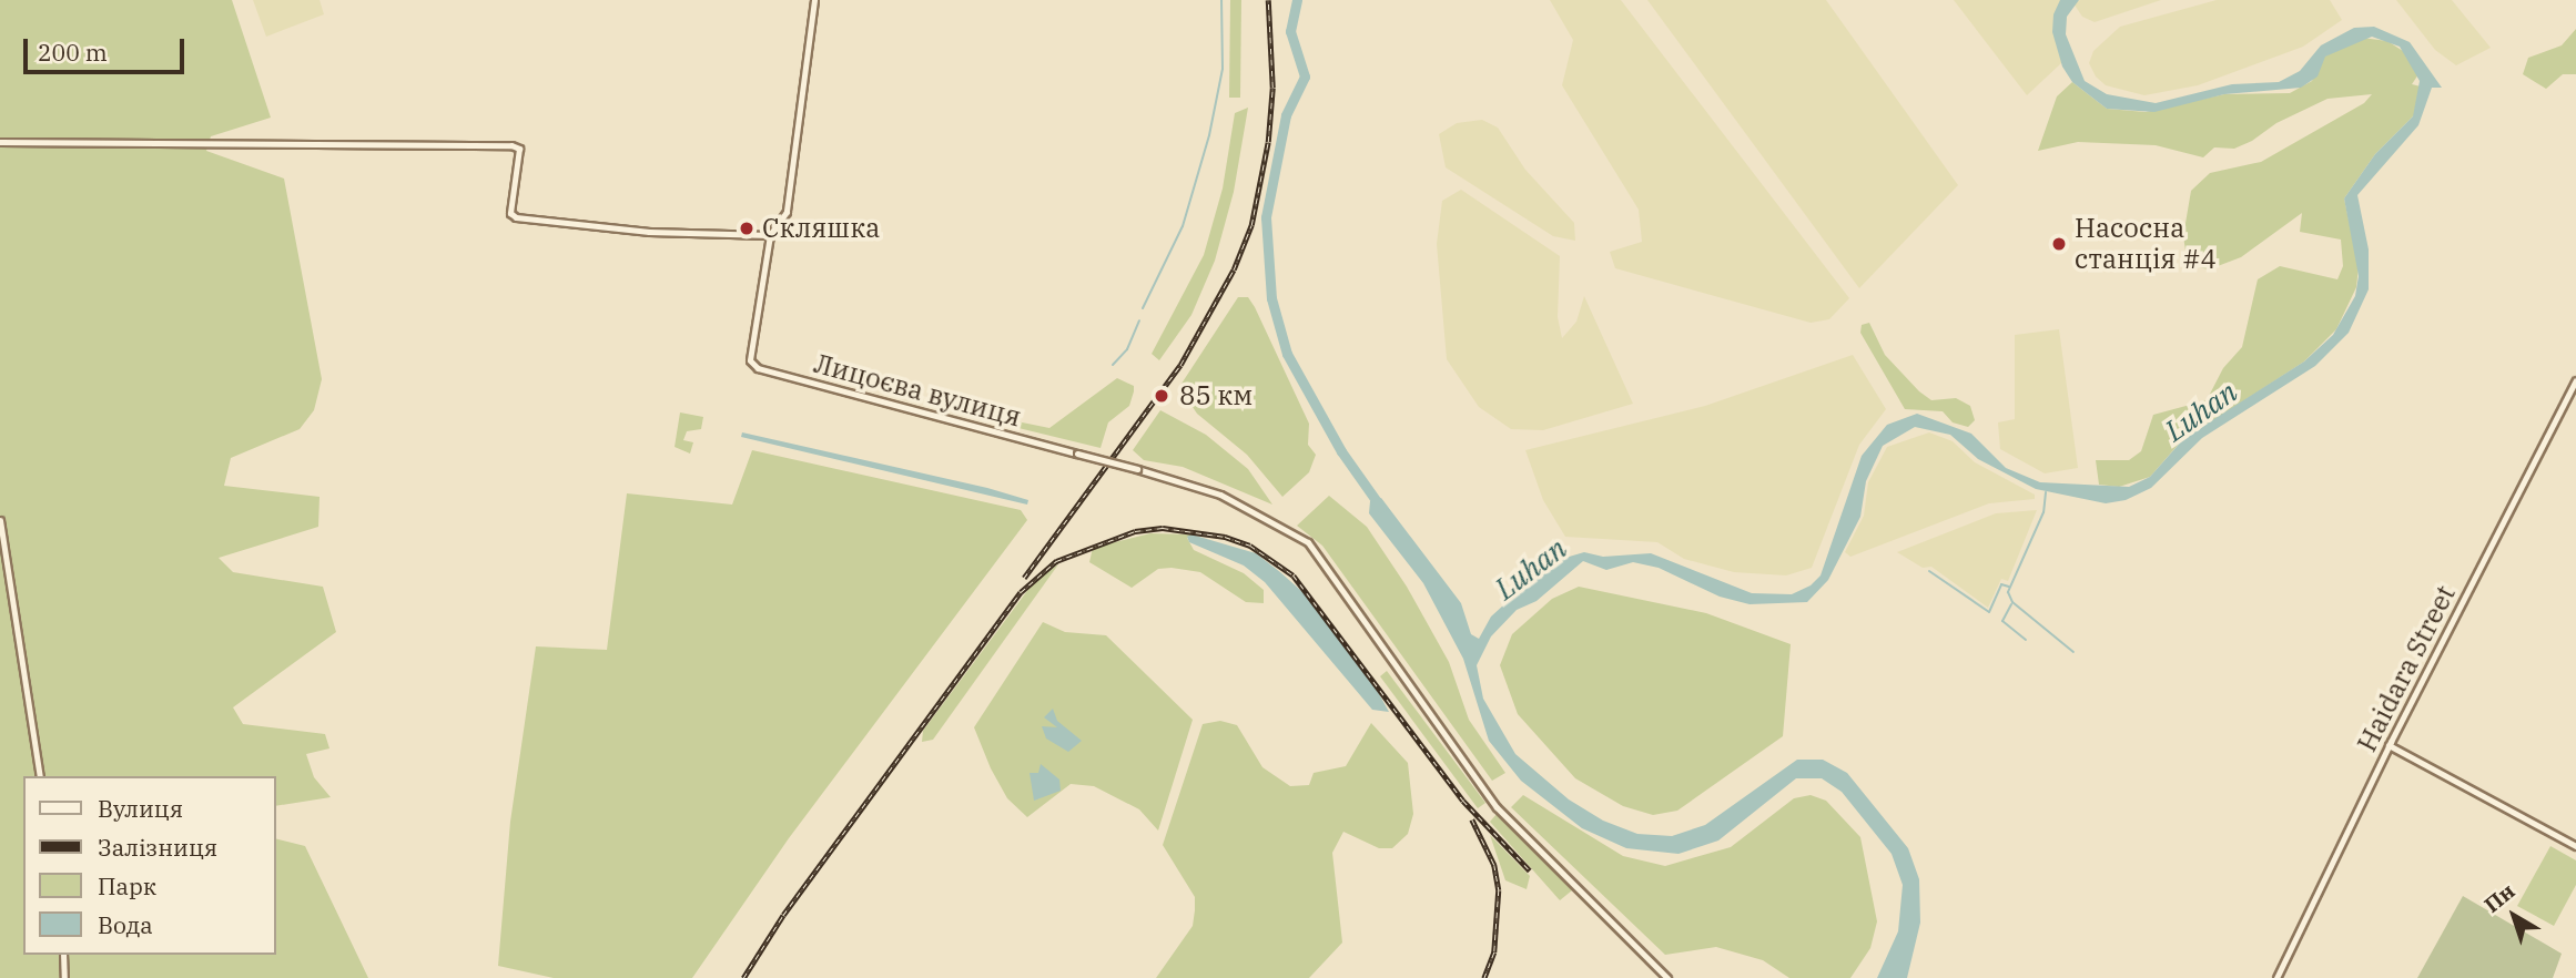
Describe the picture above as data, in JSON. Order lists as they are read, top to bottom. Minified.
{"streets":{"street":["Лицоєва вулиця","Haidara Street"]},"water":["Luhan"],"places":["Скляшка","Насосна станція #4","85 км"],"legend":["Вулиця","Залізниця","Парк","Вода"],"scale_bar":"200 m","north":"top left"}
